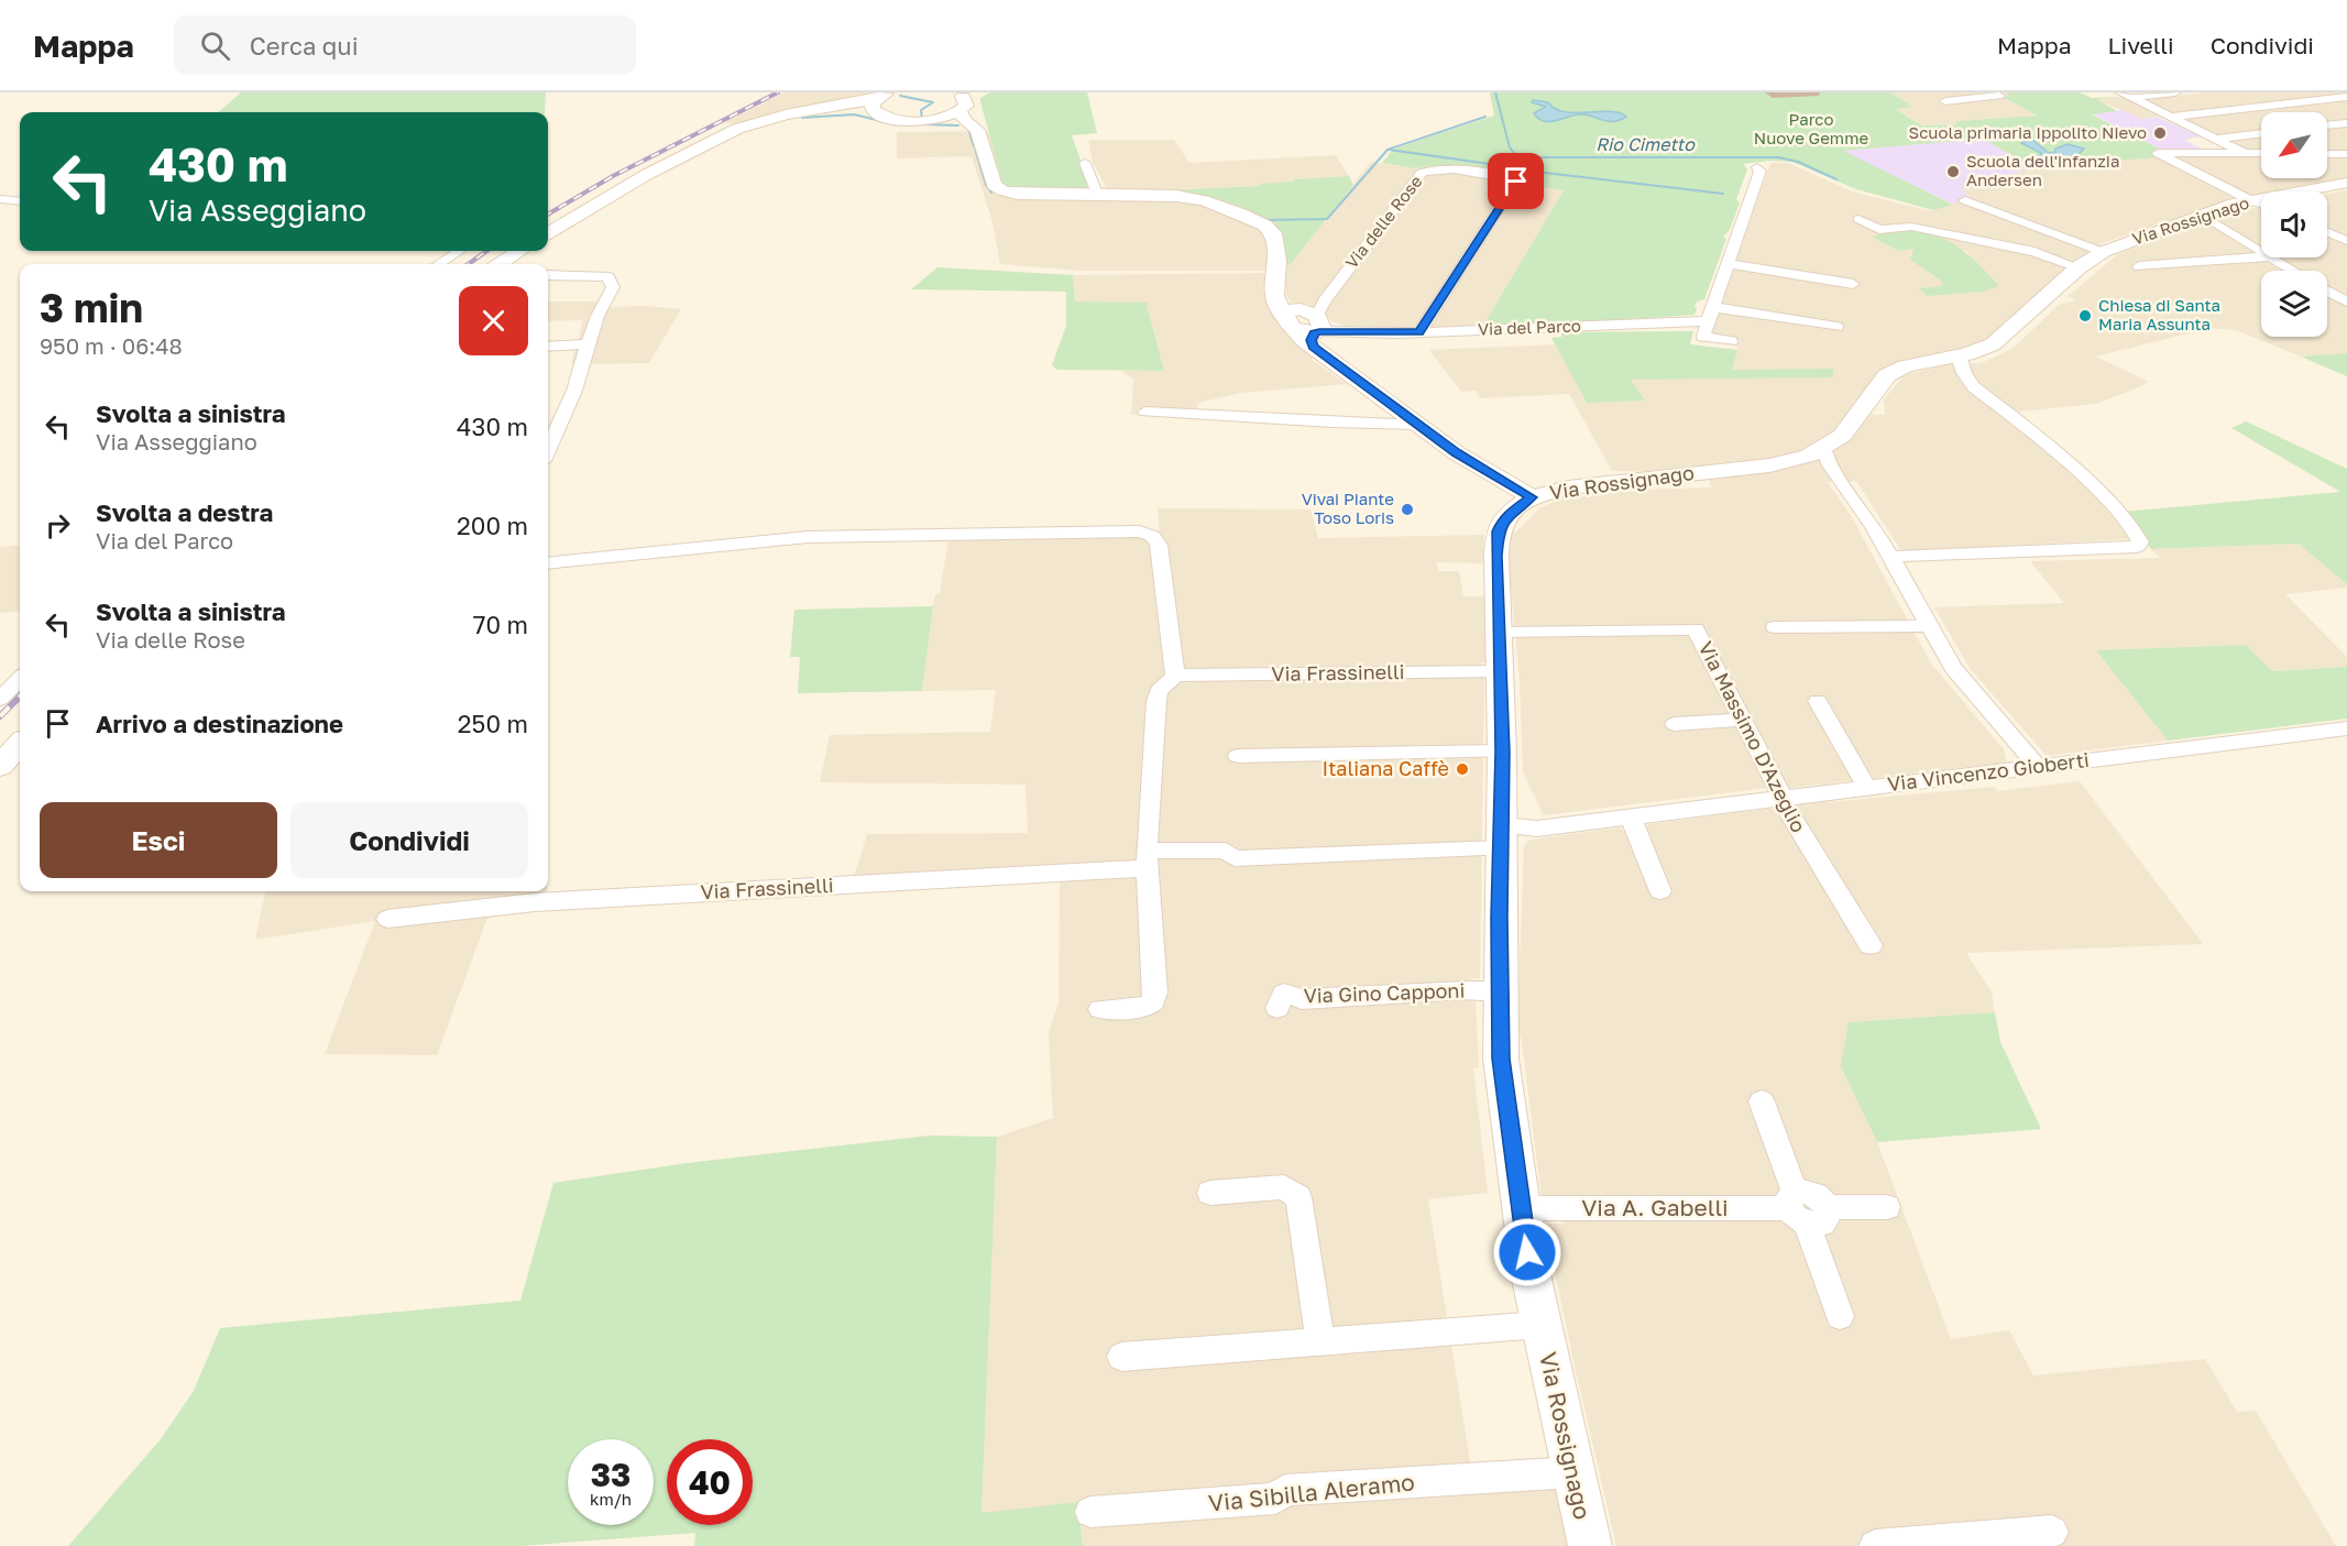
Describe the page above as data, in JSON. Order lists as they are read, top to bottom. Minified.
{"streets":{"street":["Via Rossignago","Via delle Rose","Via del Parco","Via Frassinelli","Via Massimo D'Azeglio","Via Vincenzo Gioberti","Via Gino Capponi","Via A. Gabelli","Via Sibilla Aleramo"]},"crossings":[["Via Rossignago","Via Frassinelli"],["Via Rossignago","Via Massimo D'Azeglio"],["Via Rossignago","Via Vincenzo Gioberti"],["Via Rossignago","Via Gino Capponi"],["Via Rossignago","Via A. Gabelli"],["Via Rossignago","Via Sibilla Aleramo"],["Via delle Rose","Via del Parco"],["Via Massimo D'Azeglio","Via Vincenzo Gioberti"]],"water":["Rio Cimetto"],"parks":["Parco Nuove Gemme"],"places":["Scuola primaria Ippolito Nievo","Scuola dell'infanzia Andersen","Chiesa di Santa Maria Assunta","Vivai Piante Toso Loris","Italiana Caffè"],"north":"bottom left","page":{"header":"Mappa","search":"Cerca qui","nav":["Mappa","Livelli","Condividi"],"turn":["430 m","Via Asseggiano"],"heading":["3 min","950 m · 06:48"],"list":[{"name":"Svolta a sinistra","note":"Via Asseggiano","value":"430 m"},{"name":"Svolta a destra","note":"Via del Parco","value":"200 m"},{"name":"Svolta a sinistra","note":"Via delle Rose","value":"70 m"},{"name":"Arrivo a destinazione","value":"250 m"}],"buttons":["Esci","Condividi"],"speed":"33 km/h","limit":"40"}}
